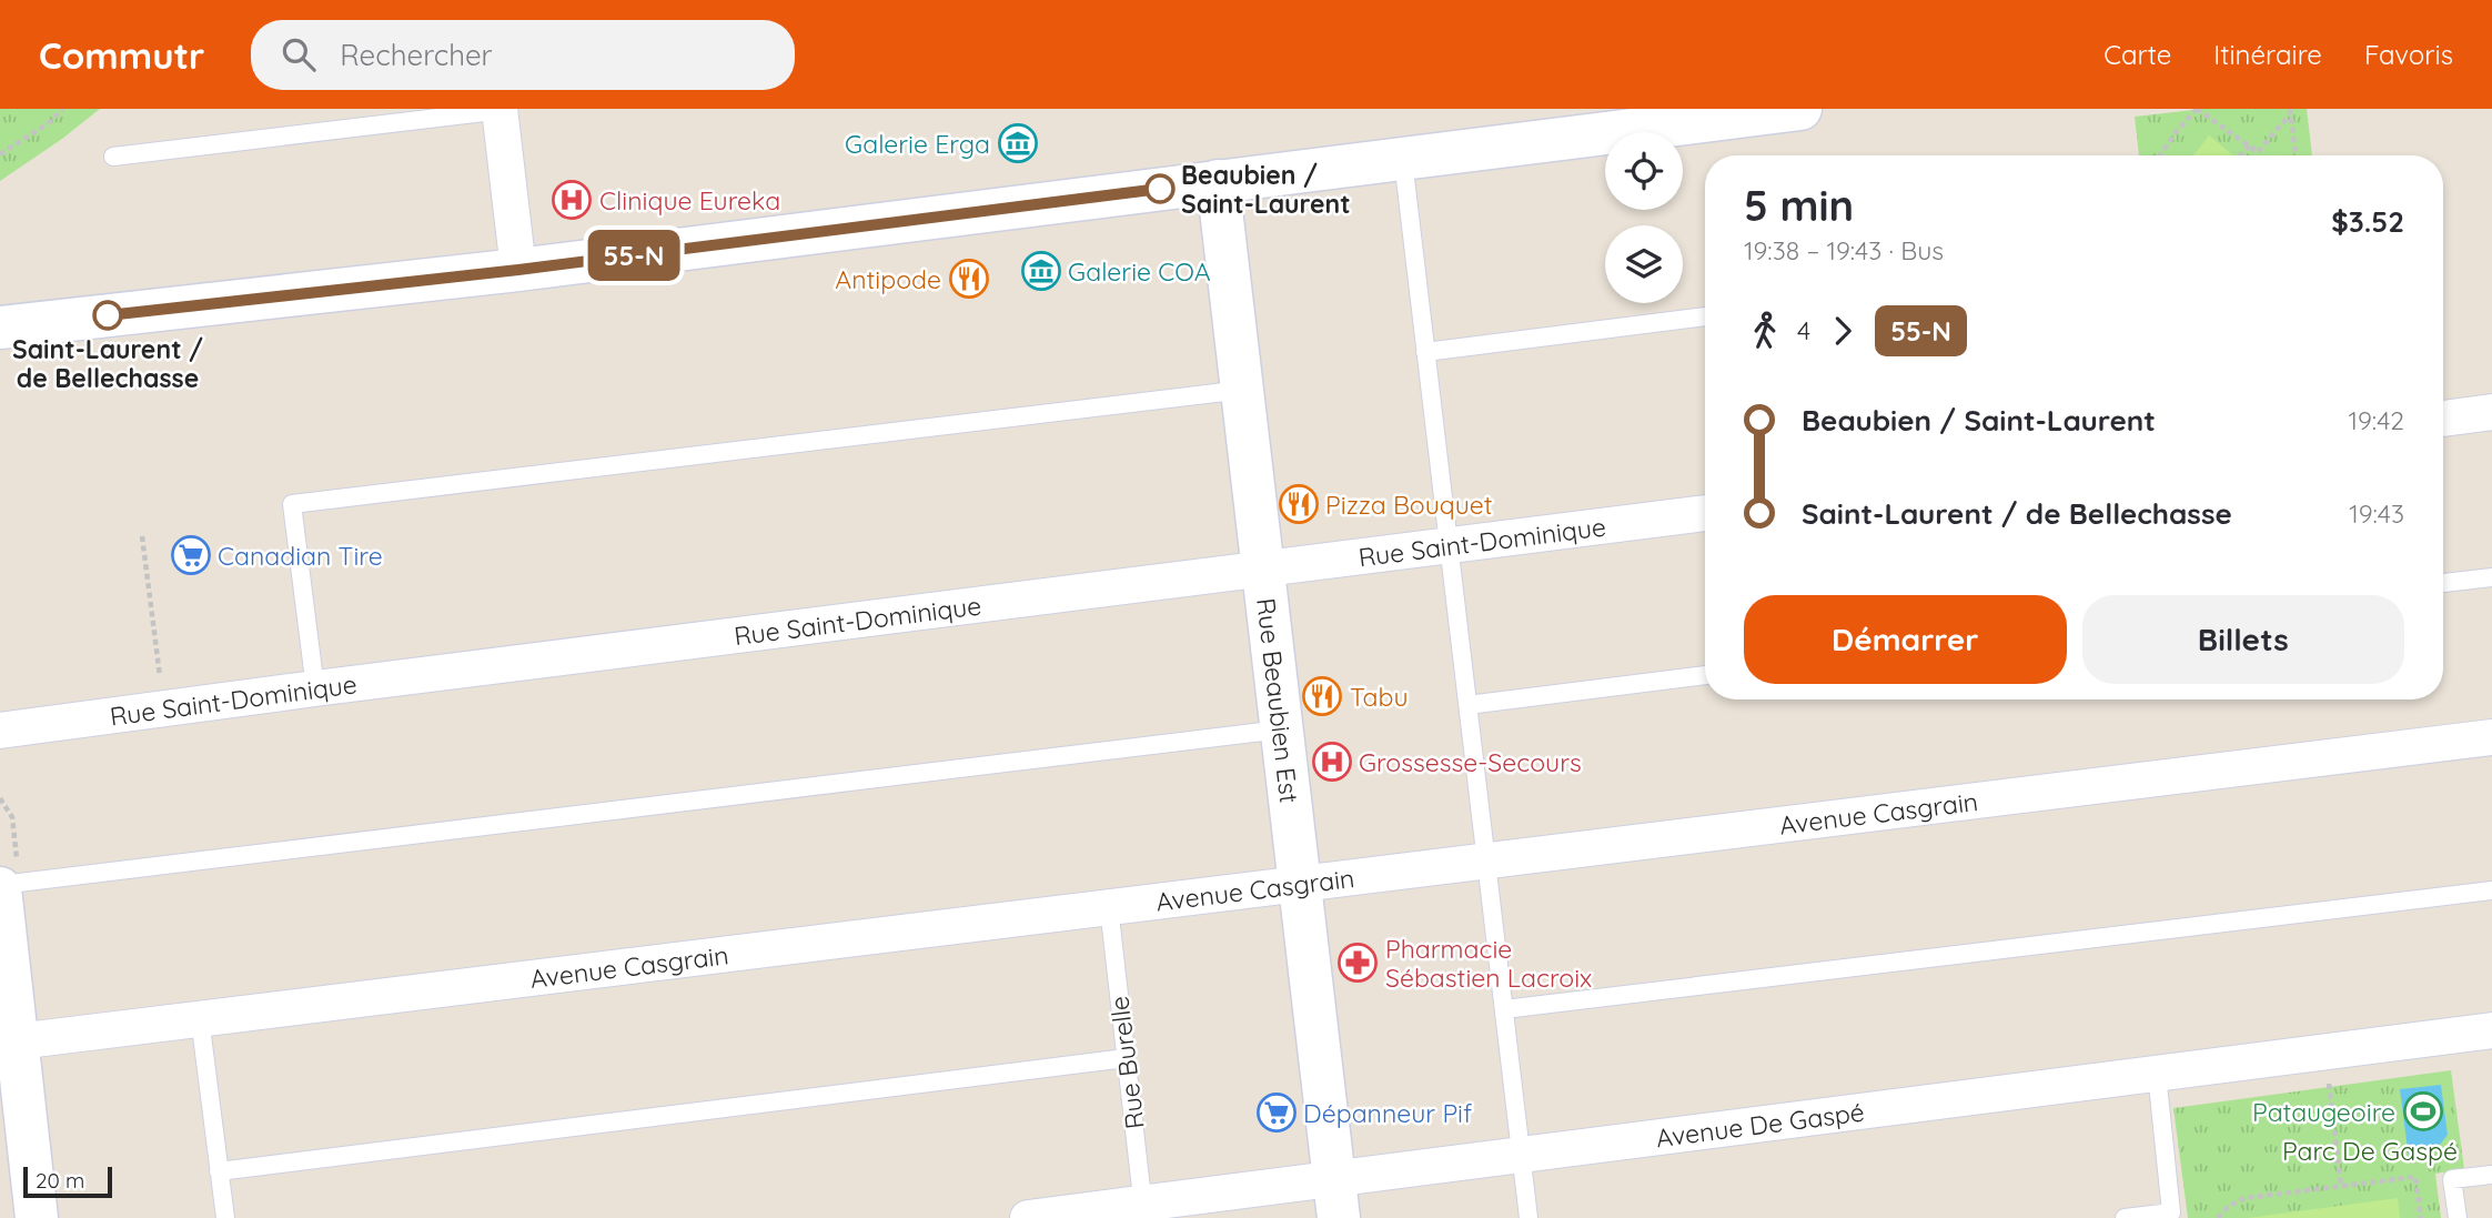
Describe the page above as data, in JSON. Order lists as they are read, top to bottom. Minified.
{"streets":{"main road":["Rue Beaubien Est"],"street":["Rue Saint-Dominique","Avenue Casgrain","Avenue De Gaspé"],"lane":["Rue Burelle"]},"crossings":[["Rue Saint-Dominique","Rue Beaubien Est"],["Rue Beaubien Est","Avenue Casgrain"],["Rue Beaubien Est","Avenue De Gaspé"],["Avenue Casgrain","Rue Burelle"],["Rue Burelle","Avenue De Gaspé"]],"parks":["Parc De Gaspé"],"places":{"museum":["Galerie Erga","Galerie COA"],"other":["Beaubien / Saint-Laurent","Saint-Laurent / de Bellechasse"],"hospital":["Clinique Eureka","Grossesse-Secours"],"restaurant":["Antipode","Pizza Bouquet","Tabu"],"supermarket":["Canadian Tire","Dépanneur Pif"],"pharmacy":["Pharmacie Sébastien Lacroix"],"sports":["Pataugeoire"]},"lines":["bus line 55-N"],"scale_bar":"20 m","page":{"header":"Commutr","search":"Rechercher","nav":["Carte","Itinéraire","Favoris"],"on_map":"55-N","heading":["5 min","19:38 – 19:43 · Bus","$3.52"],"legs":["4","55-N"],"list":[{"name":"Beaubien / Saint-Laurent","value":"19:42"},{"name":"Saint-Laurent / de Bellechasse","value":"19:43"}],"buttons":["Démarrer","Billets"],"scale":"20 m"}}
